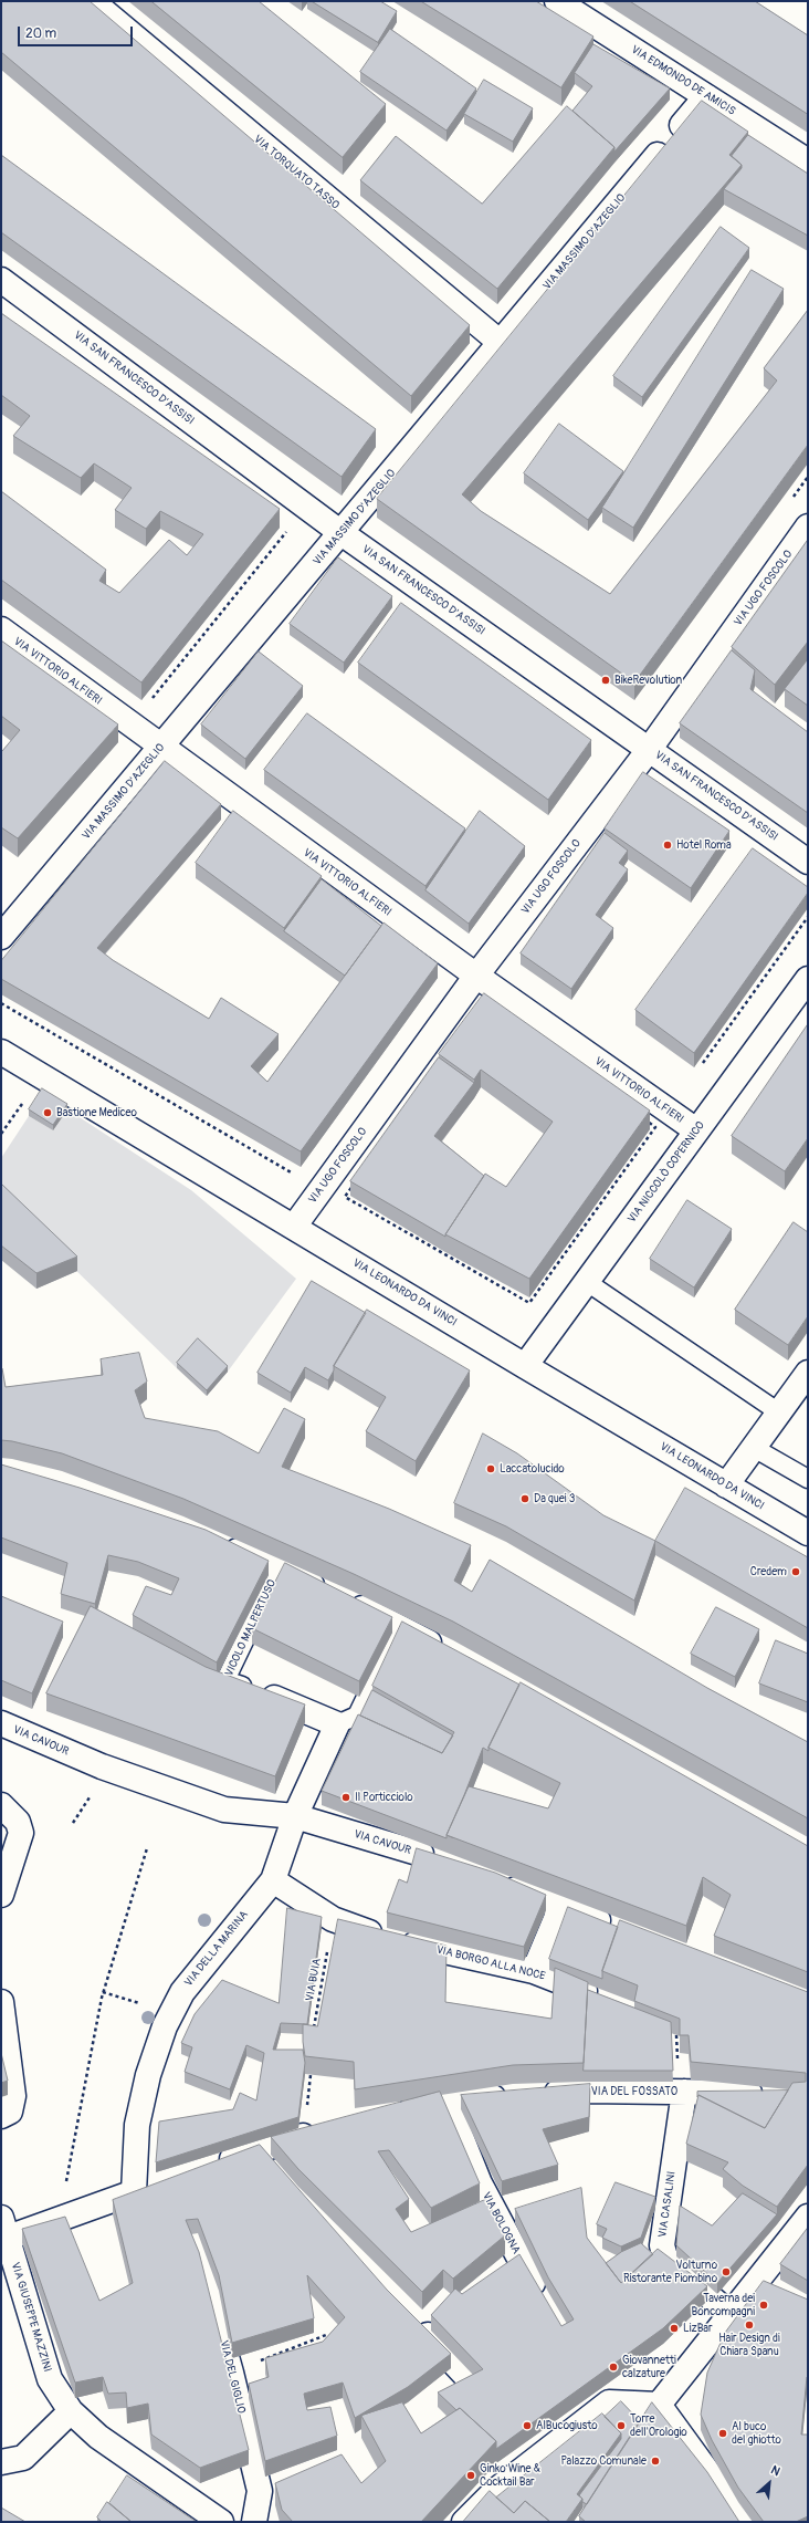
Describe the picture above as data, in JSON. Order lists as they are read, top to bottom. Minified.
{"streets":{"street":["VIA EDMONDO DE AMICIS","VIA TORQUATO TASSO","VIA MASSIMO D'AZEGLIO","VIA SAN FRANCESCO D'ASSISI","VIA UGO FOSCOLO","VIA VITTORIO ALFIERI","VIA NICCOLÒ COPERNICO","VIA LEONARDO DA VINCI","VICOLO MALPERTUSO","VIA CAVOUR","VIA DELLA MARINA","VIA BORGO ALLA NOCE","VIA DEL FOSSATO","VIA CASALINI","VIA BOLOGNA","VIA GIUSEPPE MAZZINI","VIA DEL GIGLIO"],"path":["VIA BUIA"]},"crossings":[["VIA EDMONDO DE AMICIS","VIA MASSIMO D'AZEGLIO"],["VIA TORQUATO TASSO","VIA MASSIMO D'AZEGLIO"],["VIA MASSIMO D'AZEGLIO","VIA SAN FRANCESCO D'ASSISI"],["VIA MASSIMO D'AZEGLIO","VIA VITTORIO ALFIERI"],["VIA SAN FRANCESCO D'ASSISI","VIA UGO FOSCOLO"],["VIA UGO FOSCOLO","VIA VITTORIO ALFIERI"],["VIA UGO FOSCOLO","VIA LEONARDO DA VINCI"],["VIA VITTORIO ALFIERI","VIA NICCOLÒ COPERNICO"],["VIA NICCOLÒ COPERNICO","VIA LEONARDO DA VINCI"],["VIA CAVOUR","VIA DELLA MARINA"],["VIA DELLA MARINA","VIA BORGO ALLA NOCE"],["VIA BORGO ALLA NOCE","VIA BUIA"],["VIA DEL FOSSATO","VIA CASALINI"],["VIA DEL FOSSATO","VIA BOLOGNA"]],"places":["BikeRevolution","Hotel Roma","Bastione Mediceo","Laccatolucido","Da quei 3","Credem","Il Porticciolo","Volturno Ristorante Piombino","Taverna dei Boncompagni","Hair Design di Chiara Spanu","LizBar","Giovannetti calzature","AlBucogiusto","Torre dell'Orologio","Al buco del ghiotto","Palazzo Comunale","Ginko Wine & Cocktail Bar"],"scale_bar":"20 m","north":"top right"}
